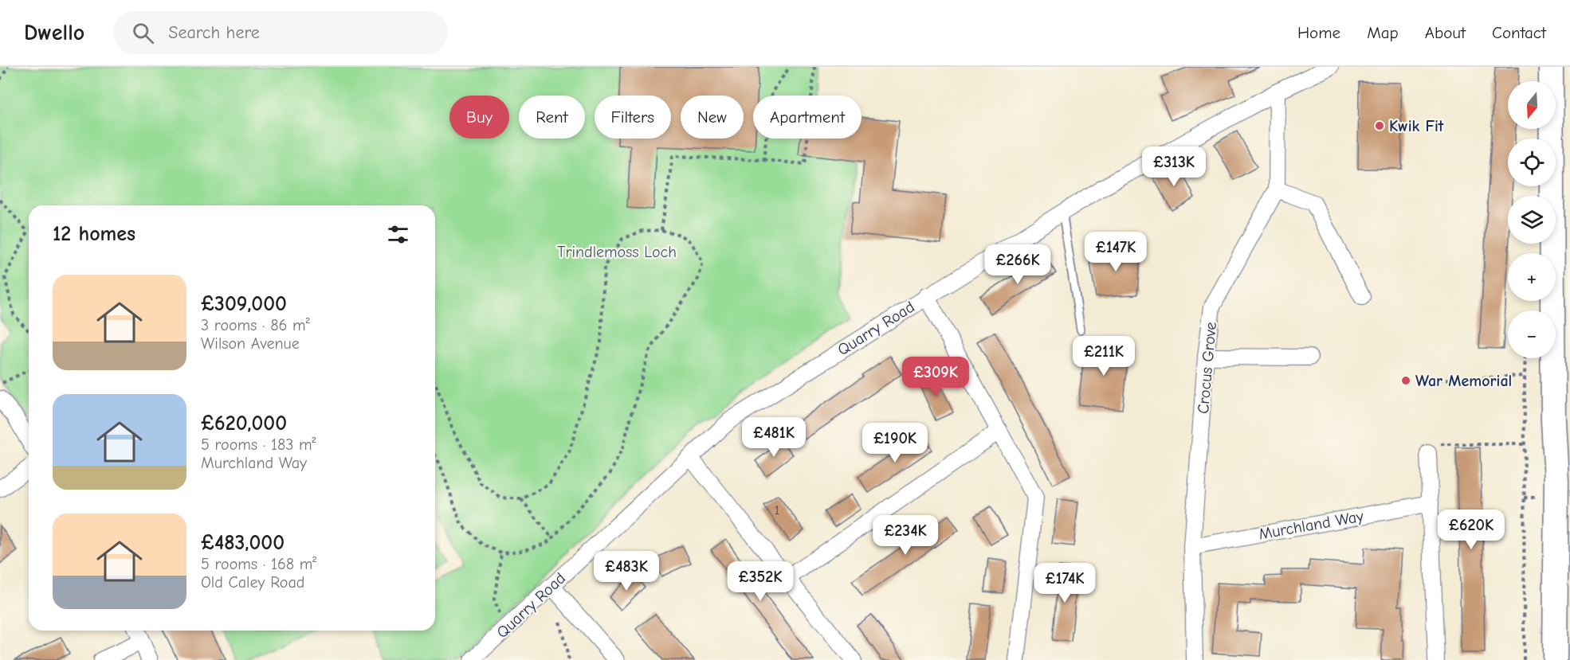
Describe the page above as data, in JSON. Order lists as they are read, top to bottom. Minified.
{"streets":{"street":["Quarry Road","Crocus Grove","Murchland Way"]},"crossings":[["Quarry Road","Crocus Grove"],["Crocus Grove","Murchland Way"]],"parks":["Trindlemoss Loch"],"places":["Kwik Fit","War Memorial"],"house_numbers":["1"],"north":"bottom","page":{"header":"Dwello","search":"Search here","nav":["Home","Map","About","Contact"],"map_buttons":["+","−"],"chip":["Buy","Rent","Filters","New","Apartment"],"price":["£313K","£147K","£266K","£211K","£309K","£481K","£190K","£620K","£234K","£483K","£352K","£174K"],"heading":"12 homes","list":[{"name":"£309,000","note":"3 rooms · 86 m² · Wilson Avenue"},{"name":"£620,000","note":"5 rooms · 183 m² · Murchland Way"},{"name":"£483,000","note":"5 rooms · 168 m² · Old Caley Road"}]}}
